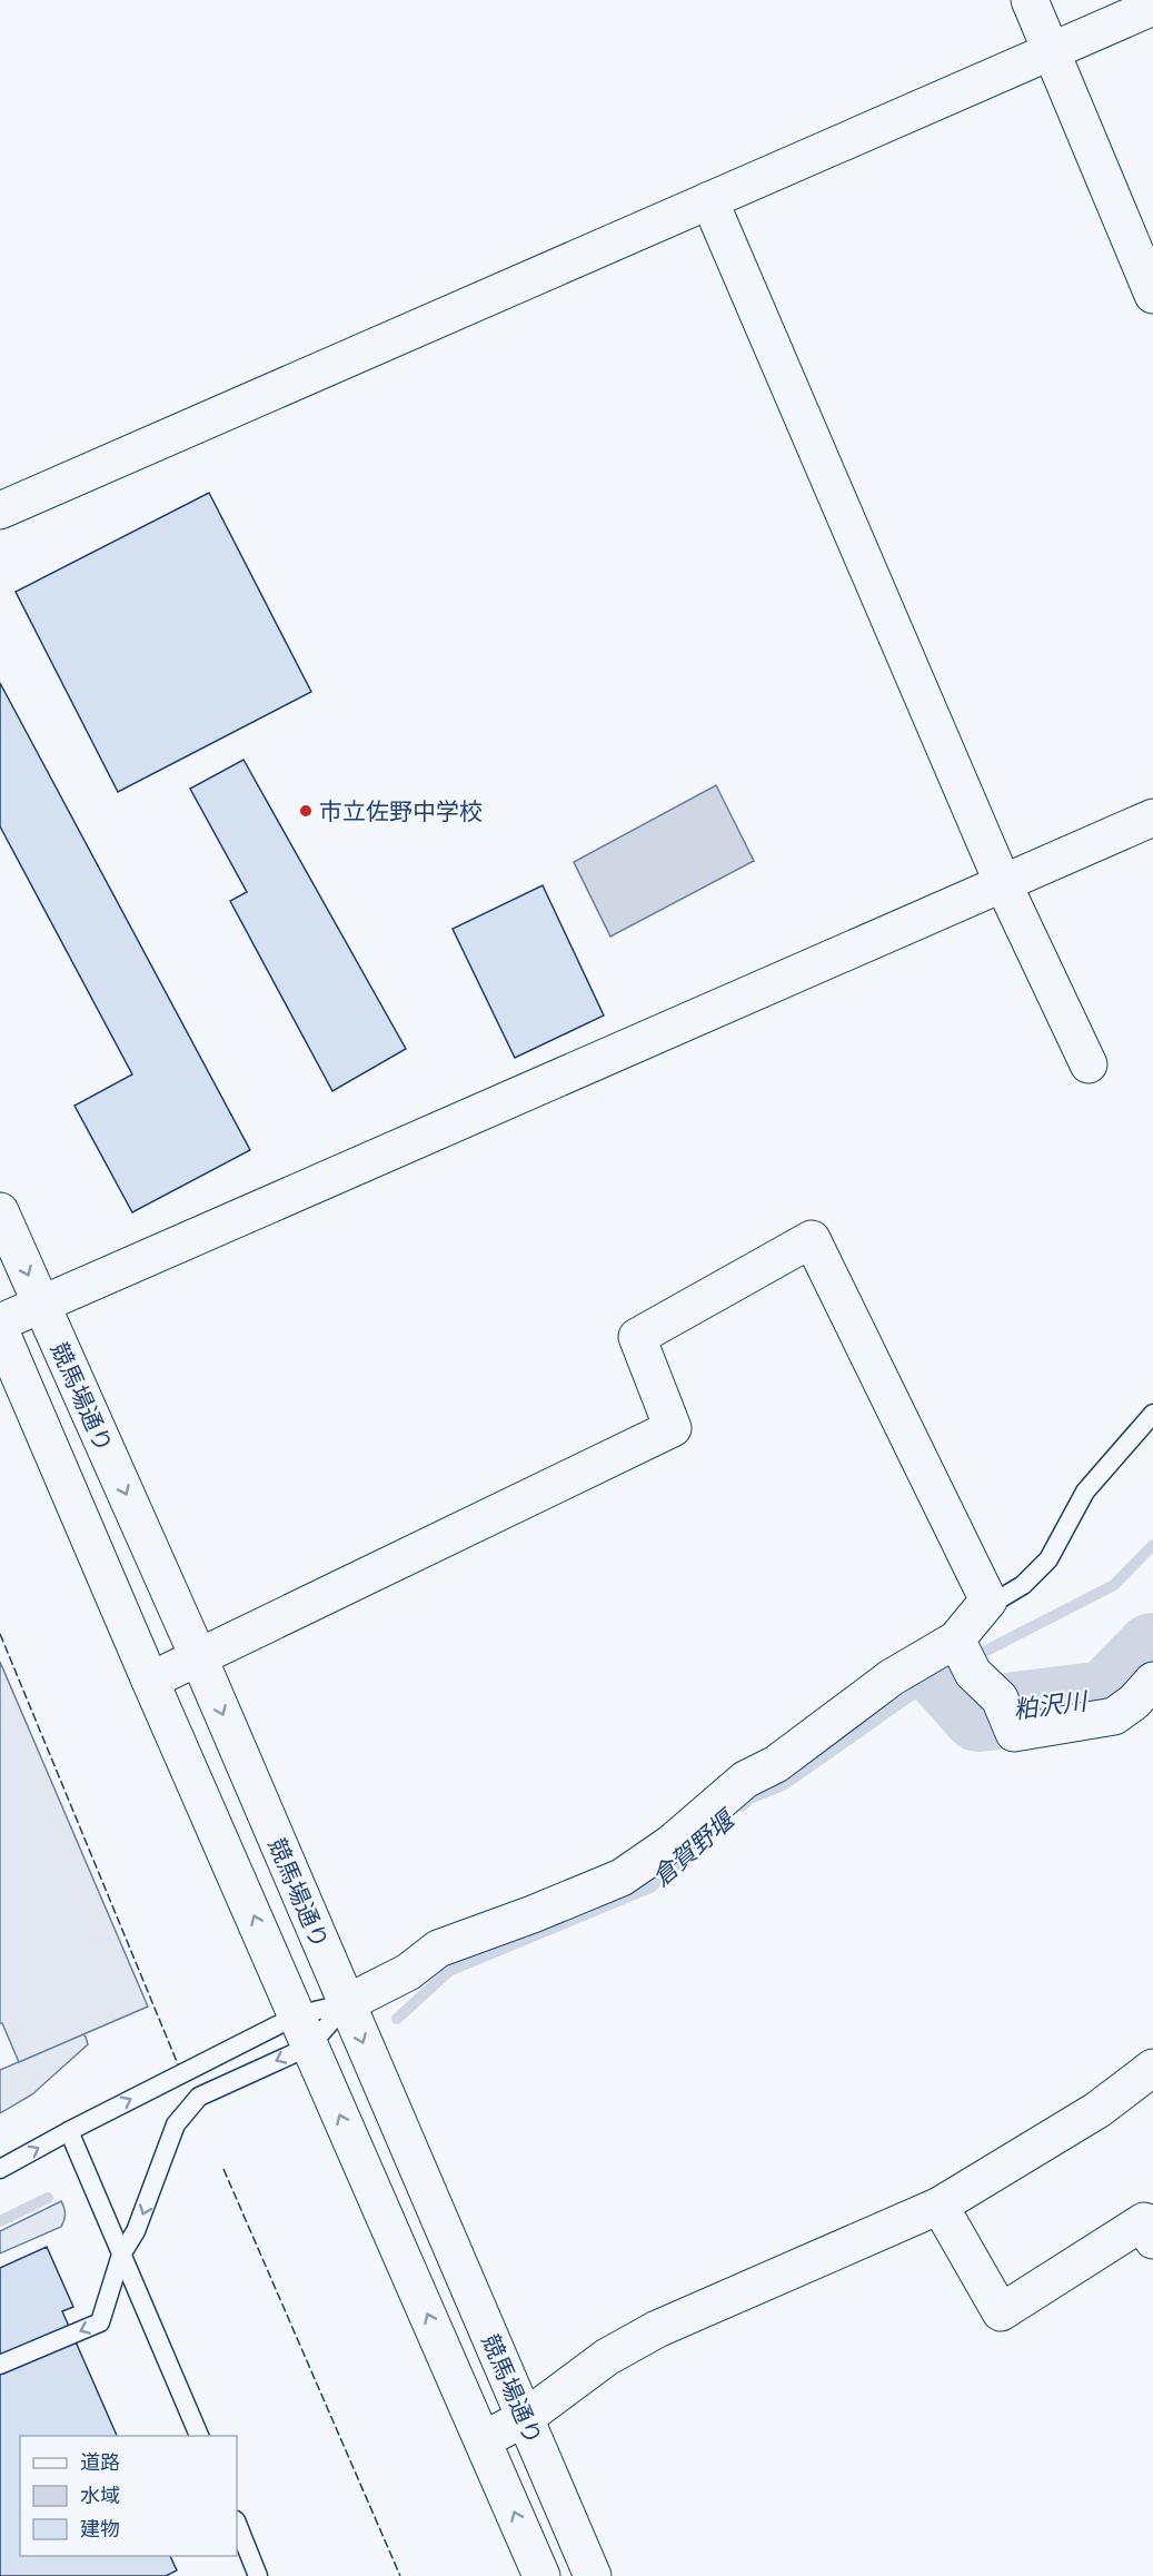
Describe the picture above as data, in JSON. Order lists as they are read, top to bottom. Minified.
{"streets":{"street":["競馬場通り"]},"water":["粕沢川","倉賀野堰"],"places":["市立佐野中学校"],"legend":["道路","水域","建物"]}
